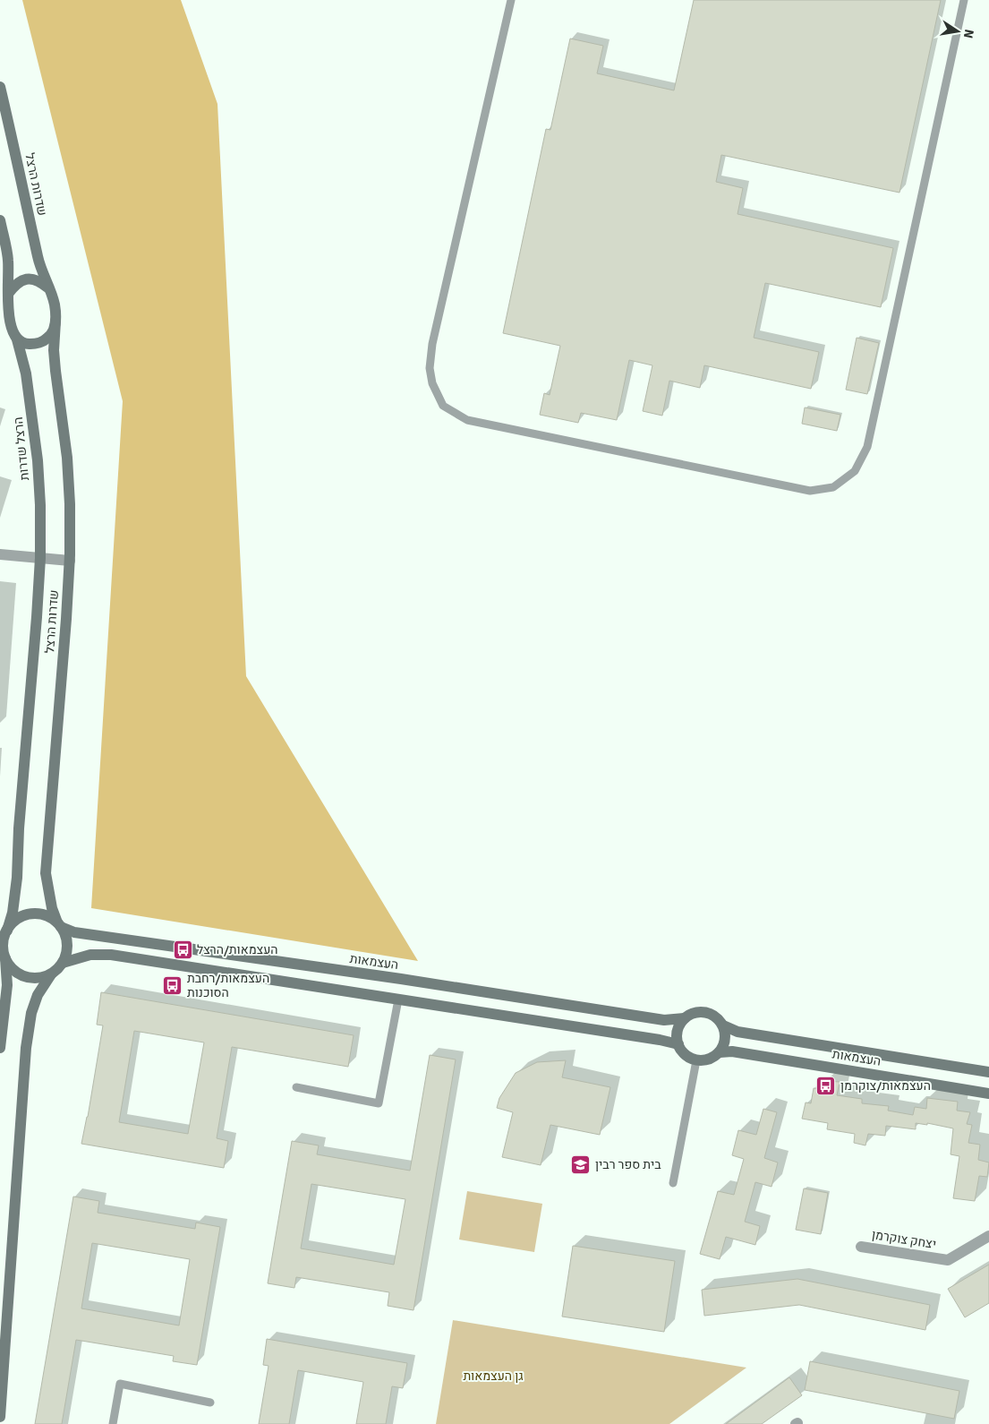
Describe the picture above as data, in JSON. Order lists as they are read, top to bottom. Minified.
{"streets":{"main road":["שדרות הרצל","הרצל שדרות","העצמאות"],"street":["יצחק צוקרמן"]},"crossings":[["שדרות הרצל","הרצל שדרות"],["שדרות הרצל","העצמאות"]],"parks":["גן העצמאות"],"places":{"bus stop":["העצמאות/הרצל","העצמאות/רחבת הסוכנות","העצמאות/צוקרמן"],"school or university":["בית ספר רבין"]},"north":"right"}
